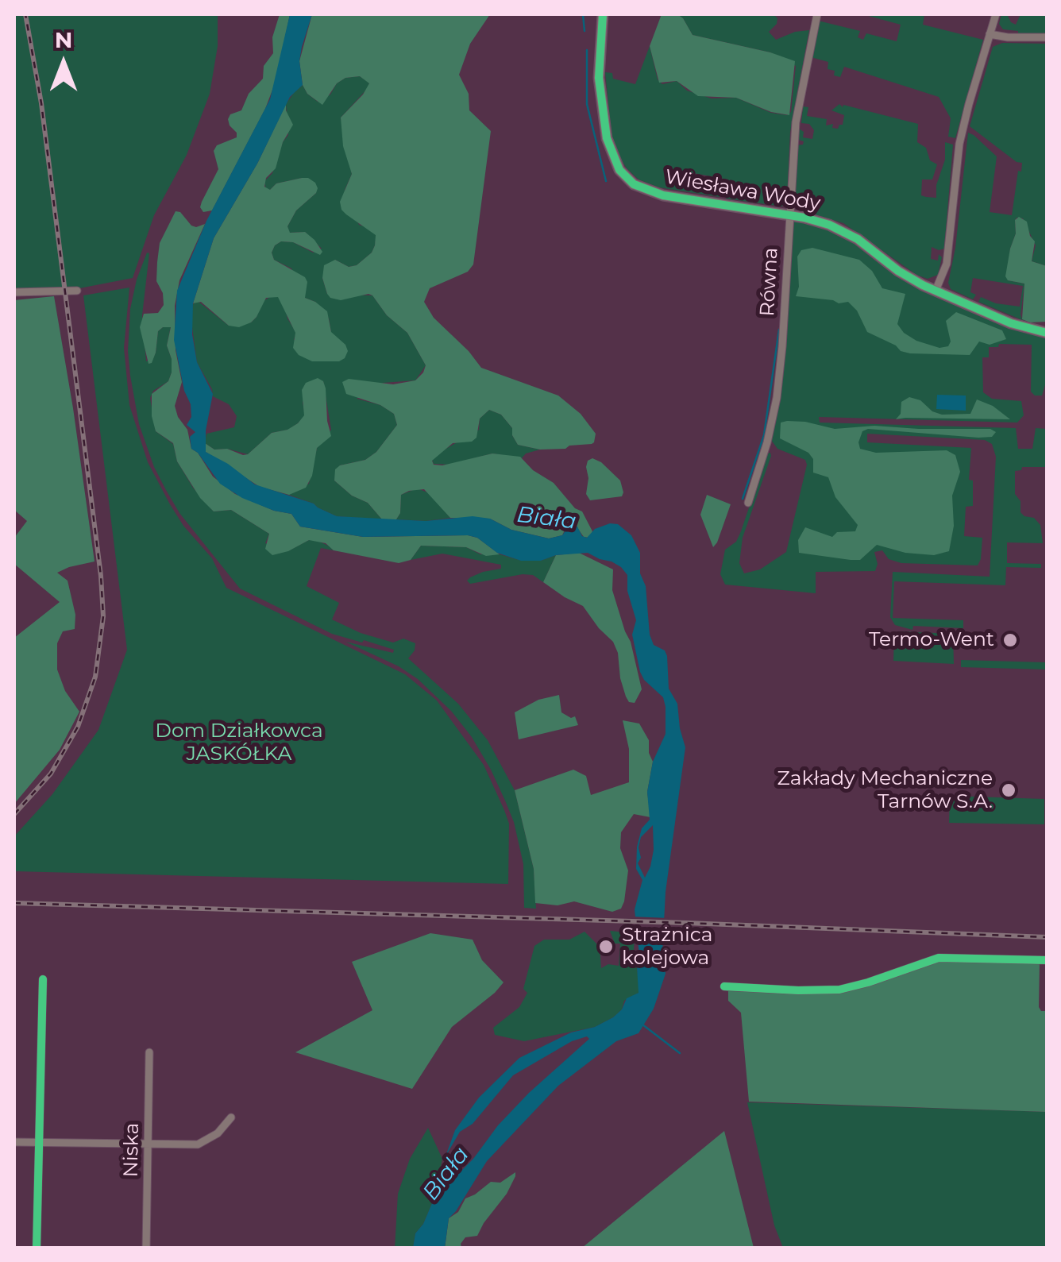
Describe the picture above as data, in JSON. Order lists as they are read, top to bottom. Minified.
{"streets":{"street":["Wiesława Wody","Równa","Niska"]},"crossings":[["Wiesława Wody","Równa"]],"water":["Biała"],"parks":["Dom Działkowca JASKÓŁKA"],"places":["Termo-Went","Zakłady Mechaniczne Tarnów S.A.","Strażnica kolejowa"],"north":"top"}
